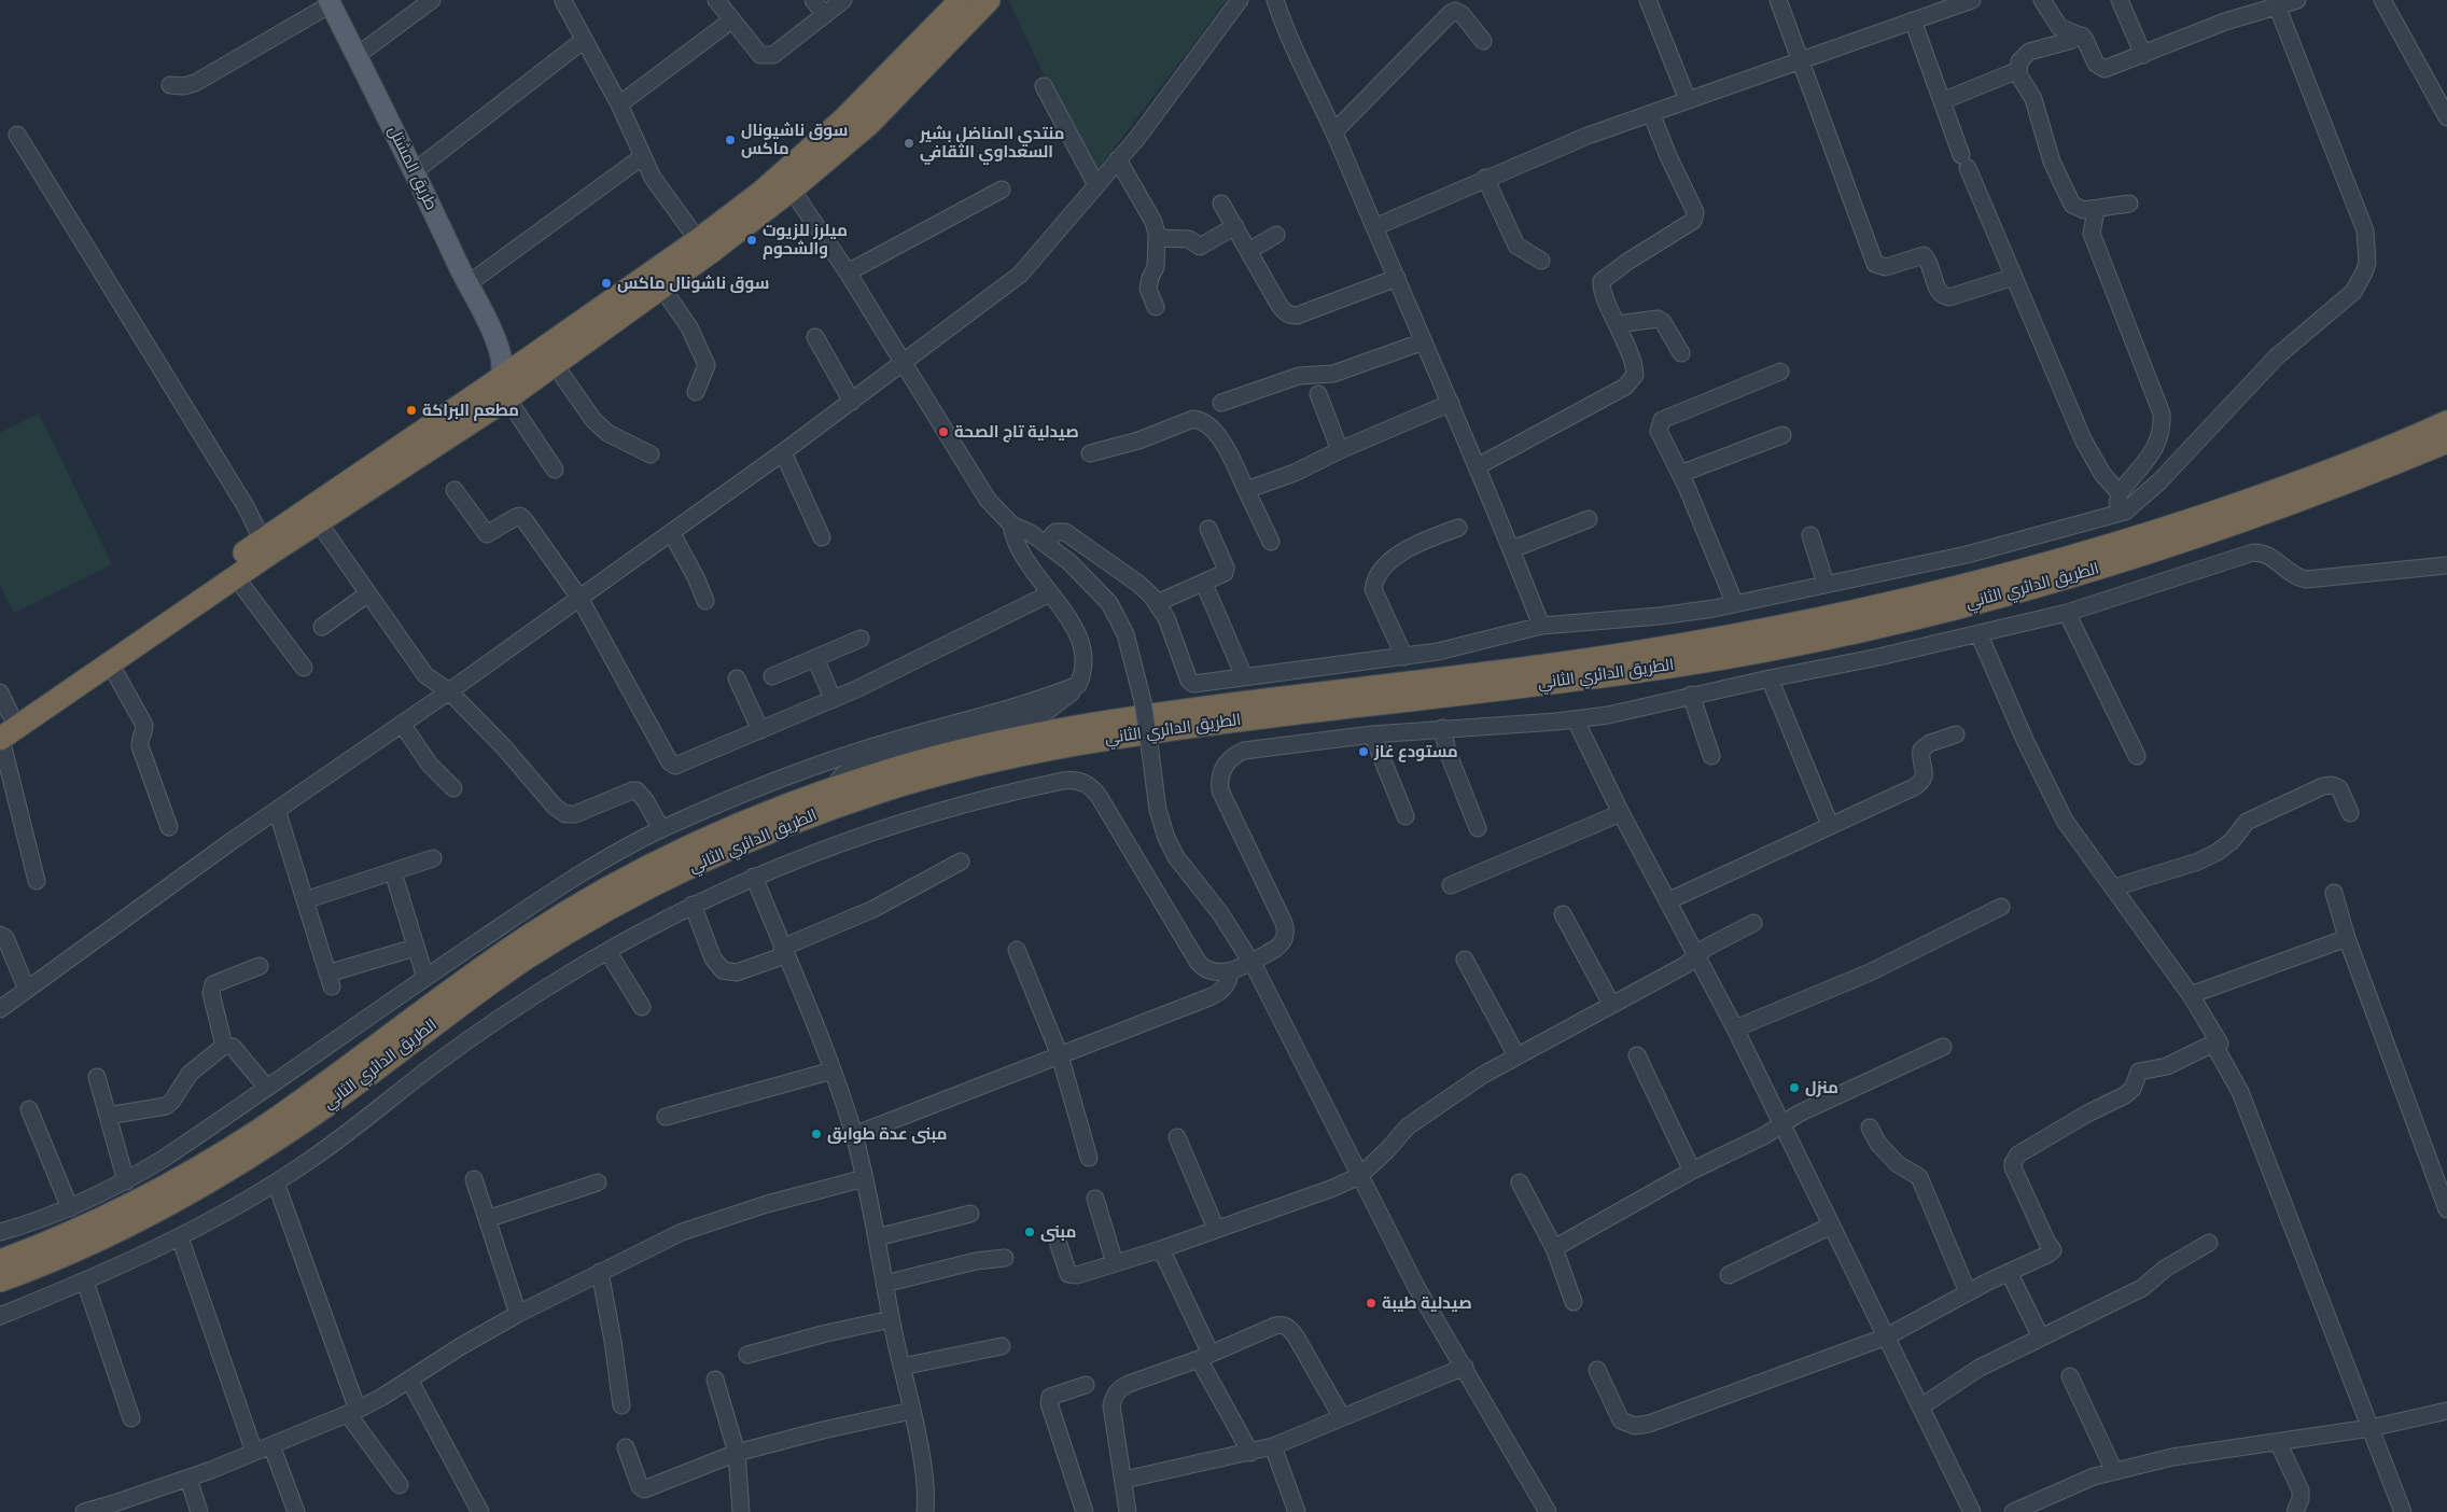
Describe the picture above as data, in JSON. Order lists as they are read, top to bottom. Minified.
{"streets":{"highway":["الطريق الدائري الثاني"],"main road":["طريق المشتل"]},"places":["سوق ناشيونال ماكس","منتدي المناضل بشير السعداوي الثقافي","ميلرز للزيوت والشحوم","سوق ناشونال ماكس","مطعم البراكة","صيدلية تاج الصحة","مستودع غاز","منزل","مبنى عدة طوابق","مبنى","صيدلية طيبة"]}
